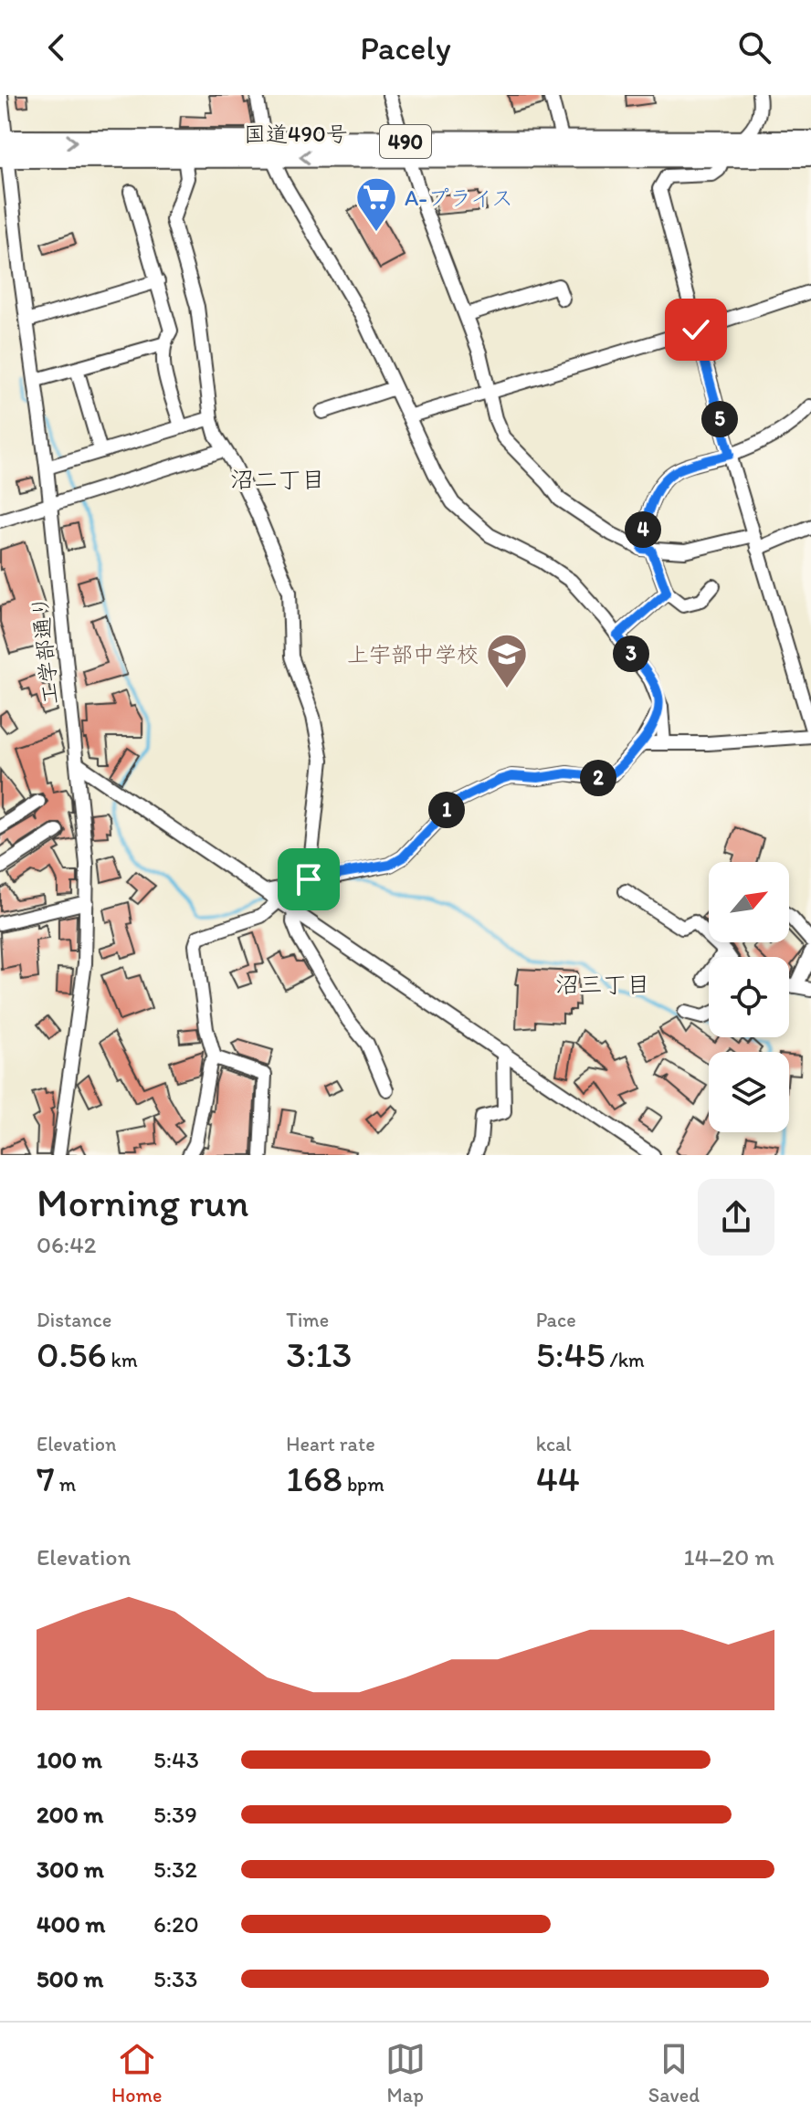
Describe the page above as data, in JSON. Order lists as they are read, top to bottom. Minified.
{"streets":{"highway":["国道490号","490"],"street":["工学部通り"]},"crossings":[["国道490号","工学部通り"]],"districts":["沼二丁目","沼三丁目"],"places":{"supermarket":["A-プライス"],"school or university":["上宇部中学校"]},"north":"top right","page":{"header":"Pacely","pins":["5","4","3","2","1"],"heading":["Morning run","06:42"],"stats":[["Distance","0.56 km"],["Time","3:13"],["Pace","5:45 /km"],["Elevation","7 m"],["Heart rate","168 bpm"],["kcal","44"]],"chart":["Elevation","14–20 m"],"list":[{"name":"100 m","note":"5:43"},{"name":"200 m","note":"5:39"},{"name":"300 m","note":"5:32"},{"name":"400 m","note":"6:20"},{"name":"500 m","note":"5:33"}],"tabs":["Home","Map","Saved"]}}
